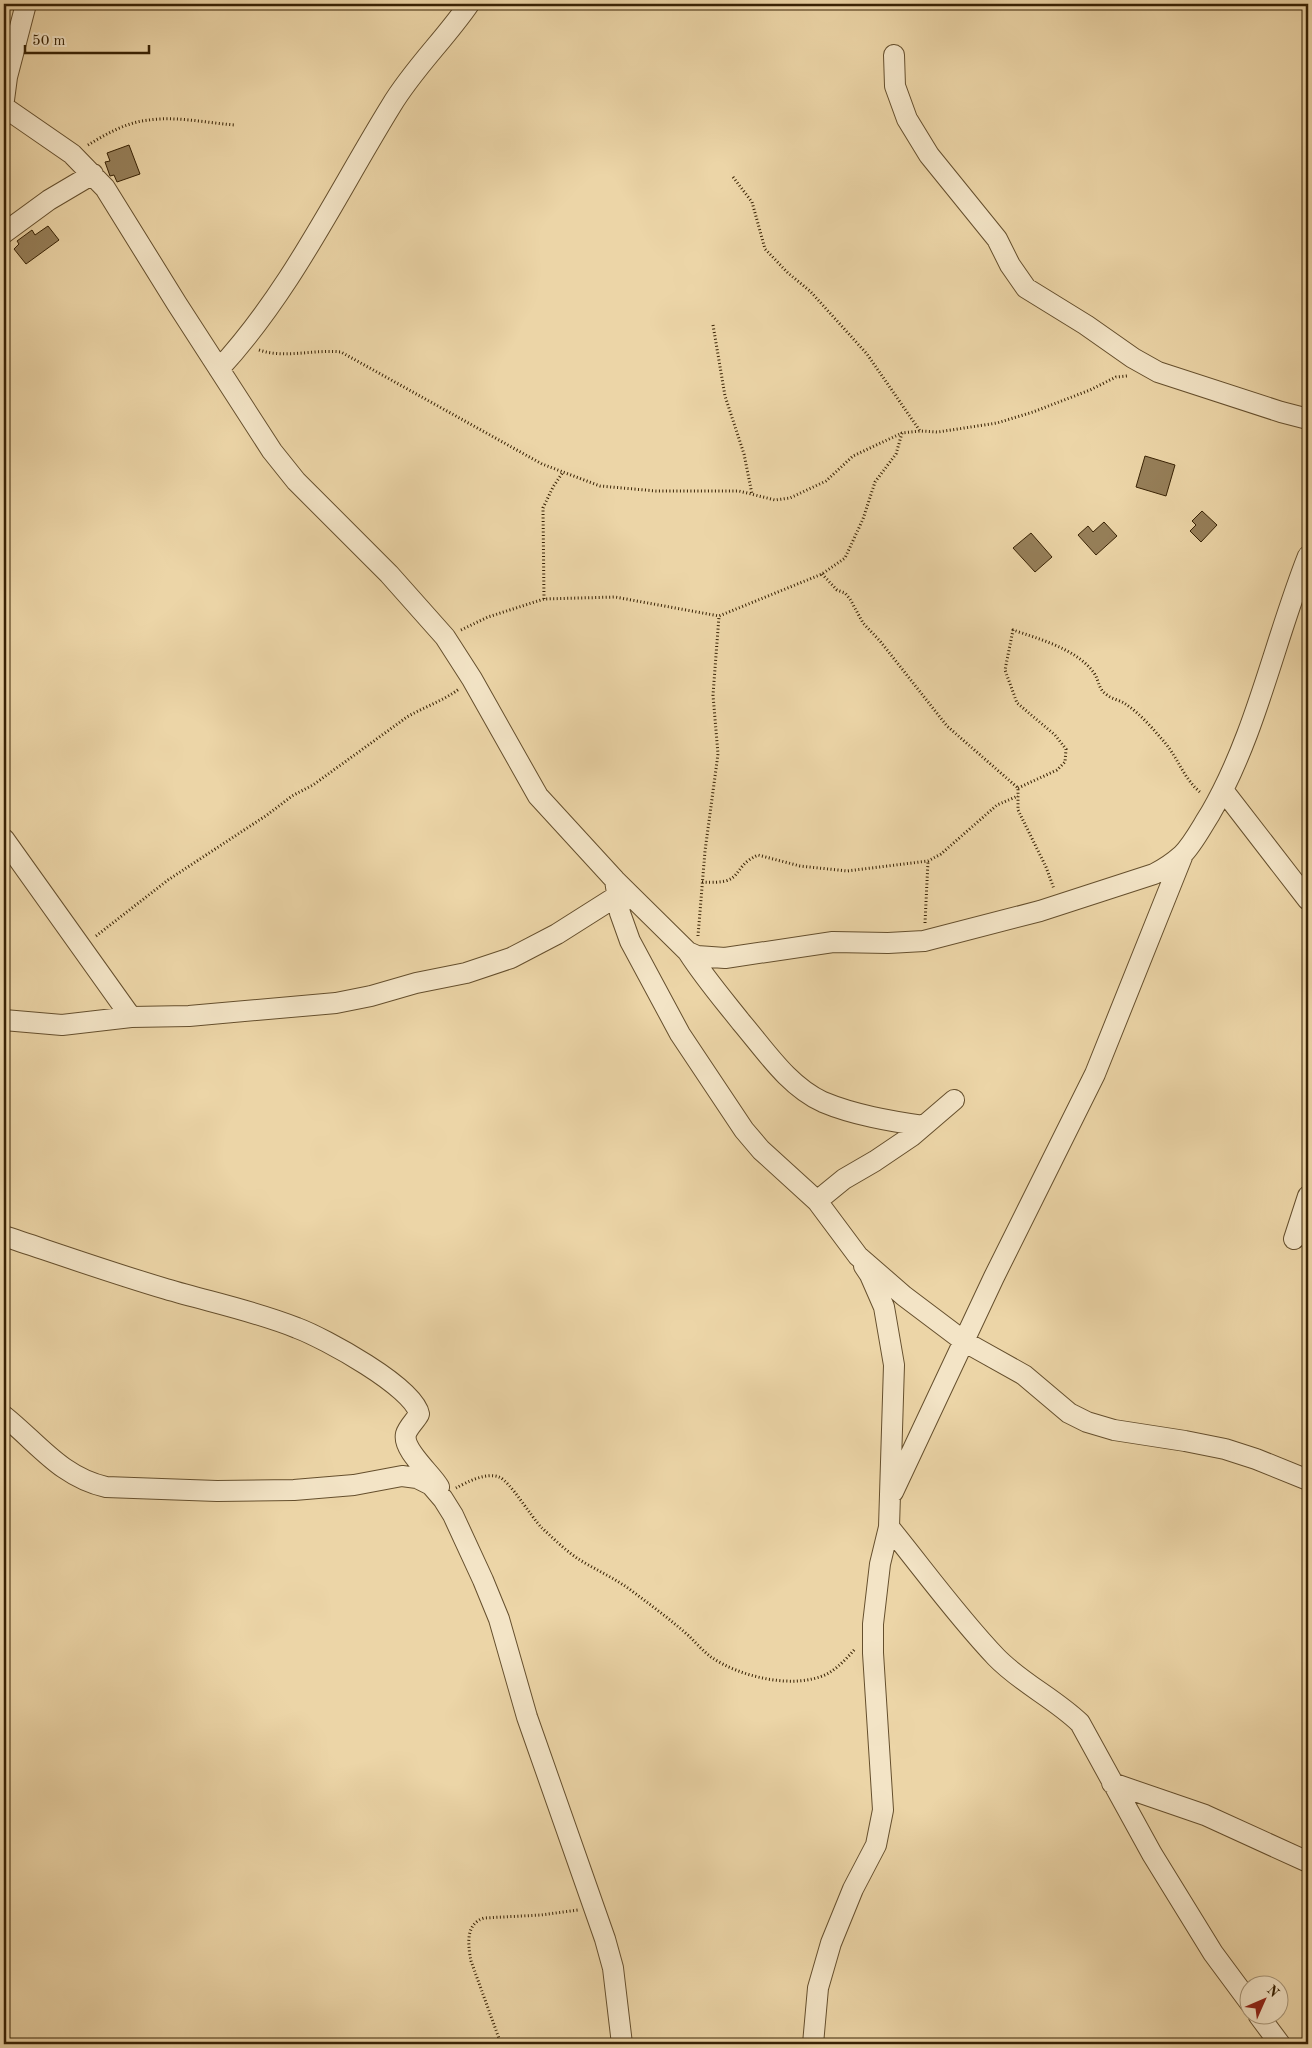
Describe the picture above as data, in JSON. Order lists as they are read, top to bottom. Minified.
{"scale_bar":"50 m","north":"top right"}
